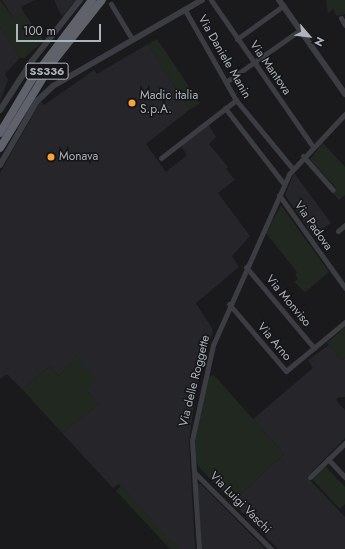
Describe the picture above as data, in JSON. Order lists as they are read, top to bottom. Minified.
{"streets":{"highway":["SS336"],"street":["Via Daniele Manin","Via Mantova","Via Padova","Via Monviso","Via Arno","Via delle Roggette","Via Luigi Vaschi"]},"crossings":[["Via Daniele Manin","Via delle Roggette"],["Via Mantova","Via delle Roggette"],["Via Padova","Via delle Roggette"],["Via Monviso","Via Arno"],["Via Monviso","Via delle Roggette"],["Via Arno","Via delle Roggette"],["Via delle Roggette","Via Luigi Vaschi"]],"places":["Madic italia S.p.A.","Monava"],"scale_bar":"100 m","north":"bottom right"}
